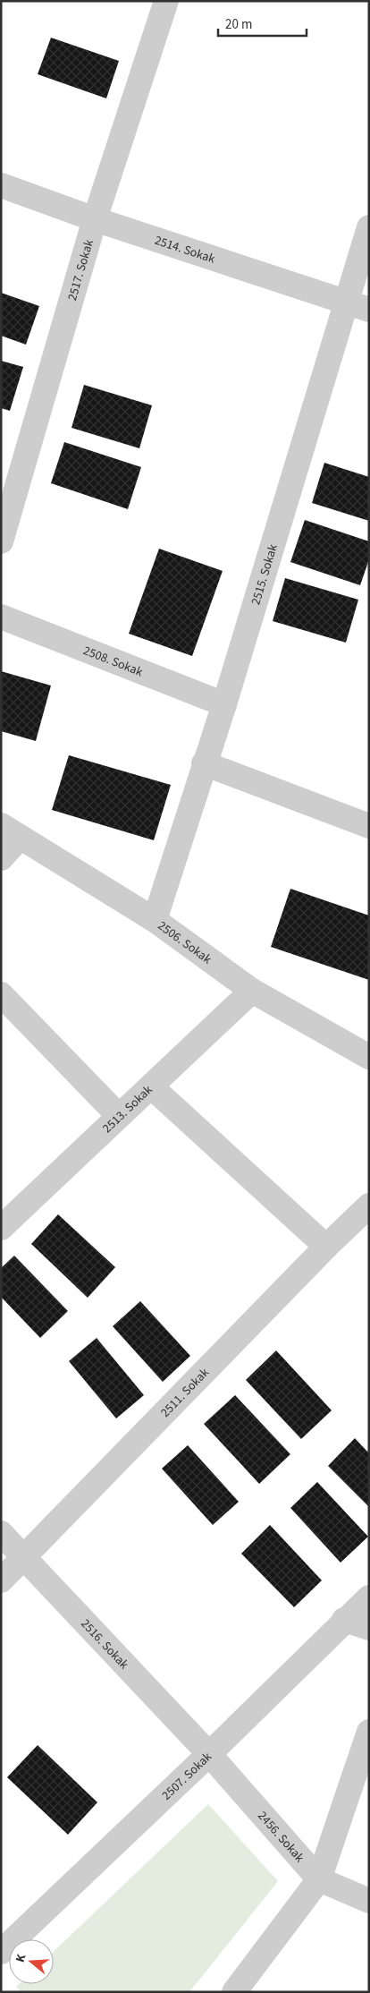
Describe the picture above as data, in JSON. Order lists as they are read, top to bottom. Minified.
{"streets":{"street":["2514. Sokak","2517. Sokak","2515. Sokak","2508. Sokak","2506. Sokak","2513. Sokak","2511. Sokak","2516. Sokak","2507. Sokak","2456. Sokak"]},"crossings":[["2514. Sokak","2517. Sokak"],["2514. Sokak","2515. Sokak"],["2515. Sokak","2508. Sokak"],["2515. Sokak","2506. Sokak"],["2506. Sokak","2513. Sokak"],["2511. Sokak","2516. Sokak"],["2516. Sokak","2507. Sokak"],["2516. Sokak","2456. Sokak"],["2507. Sokak","2456. Sokak"]],"scale_bar":"20 m","north":"left"}
